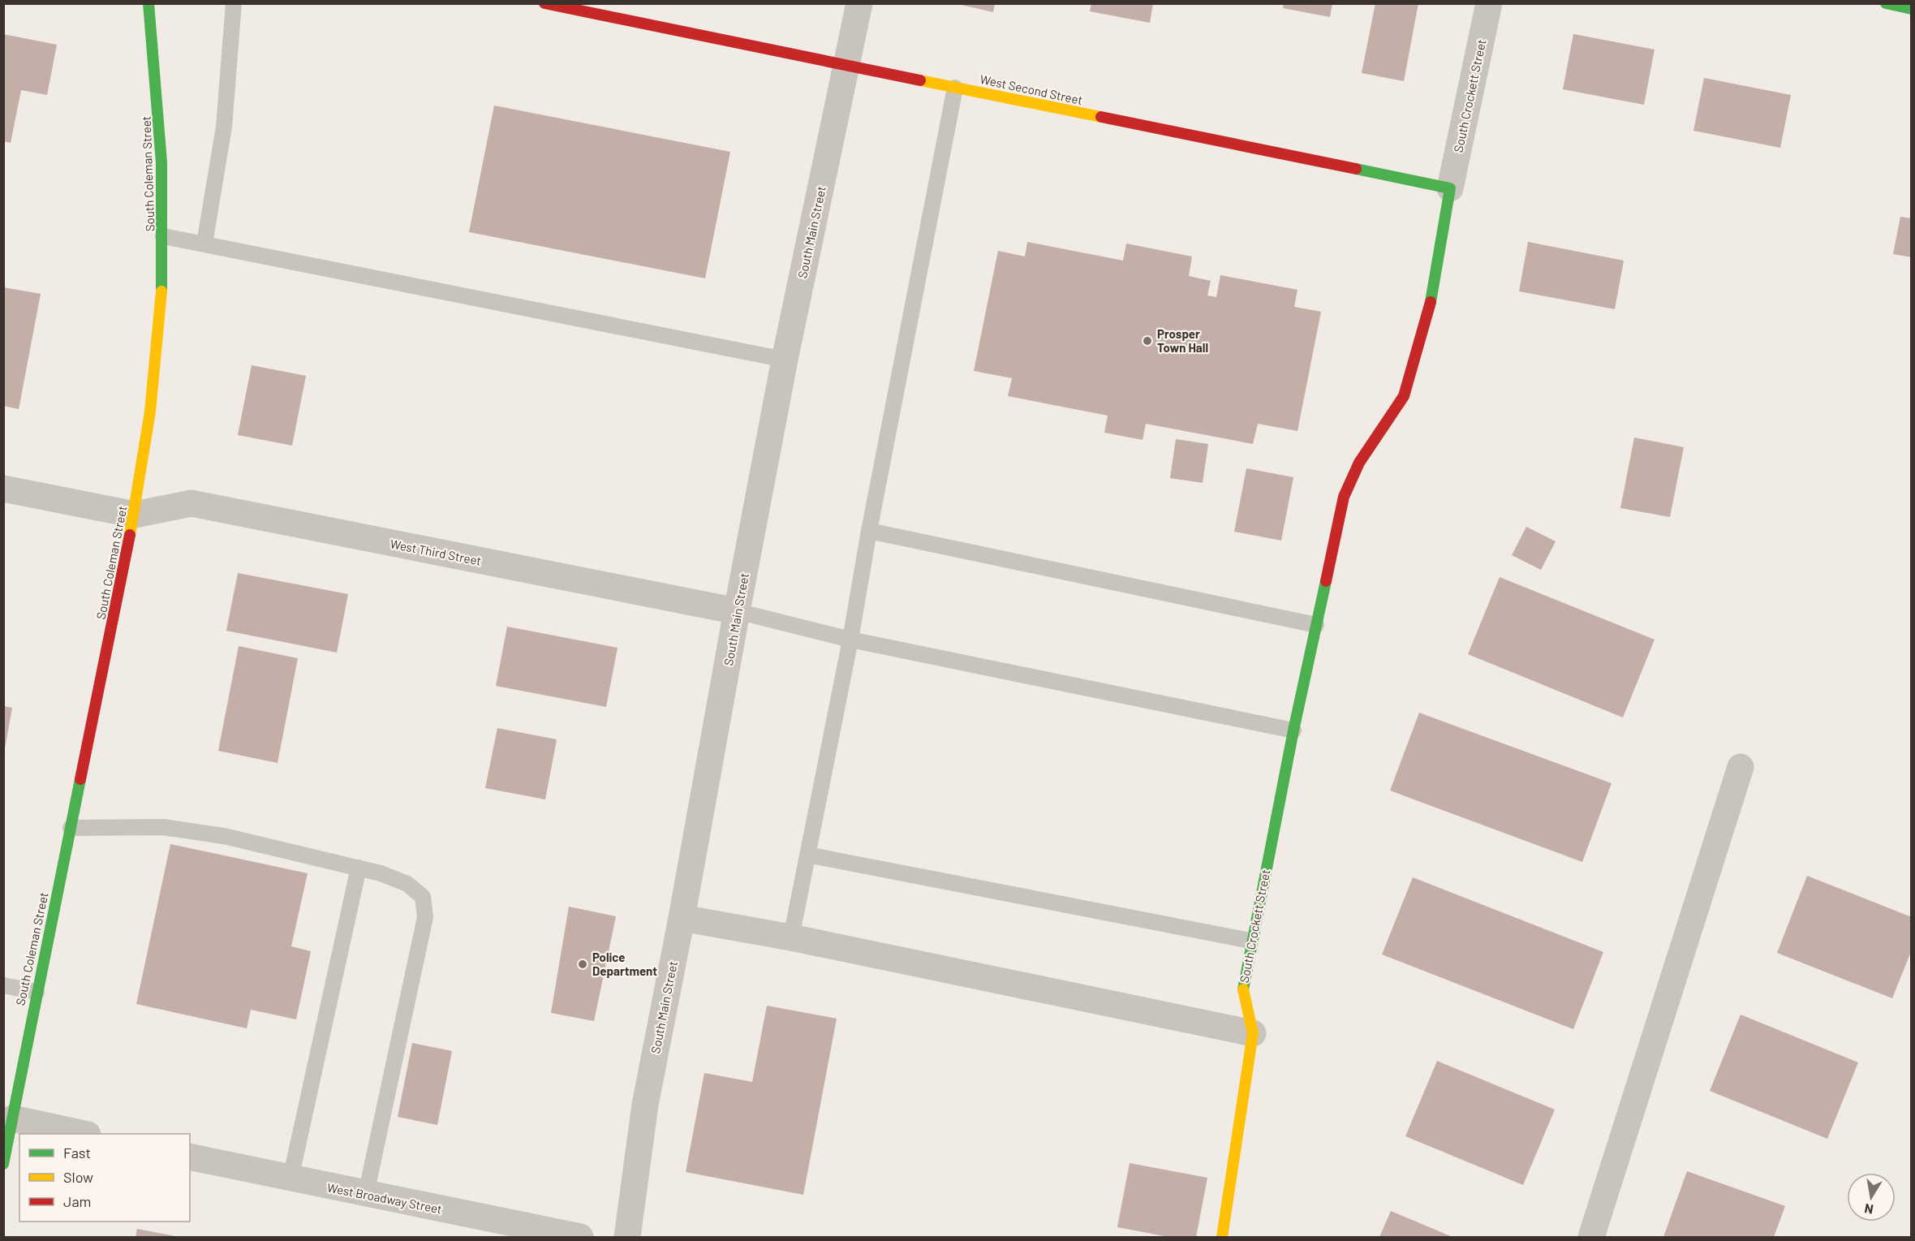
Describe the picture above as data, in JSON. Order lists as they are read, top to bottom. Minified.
{"streets":{"street":["West Second Street","South Crockett Street","South Coleman Street","South Main Street","West Third Street","West Broadway Street"]},"crossings":[["West Second Street","South Crockett Street"],["West Second Street","South Main Street"],["South Coleman Street","West Third Street"],["South Main Street","West Third Street"]],"places":["Prosper Town Hall","Police Department"],"legend":["Fast","Slow","Jam"],"north":"bottom"}
